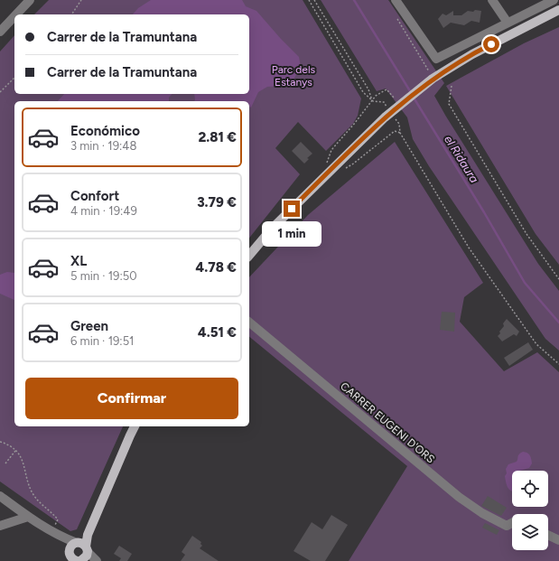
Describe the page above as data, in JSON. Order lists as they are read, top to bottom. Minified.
{"streets":{"street":["CARRER EUGENI D'ORS"]},"water":["el Ridaura"],"parks":["Parc dels Estanys"],"page":{"banner":["Carrer de la Tramuntana","Carrer de la Tramuntana"],"list":[{"name":"Económico","note":"3 min · 19:48","value":"2.81 €"},{"name":"Confort","note":"4 min · 19:49","value":"3.79 €"},{"name":"XL","note":"5 min · 19:50","value":"4.78 €"},{"name":"Green","note":"6 min · 19:51","value":"4.51 €"}],"bubble":"1 min","buttons":"Confirmar"}}
